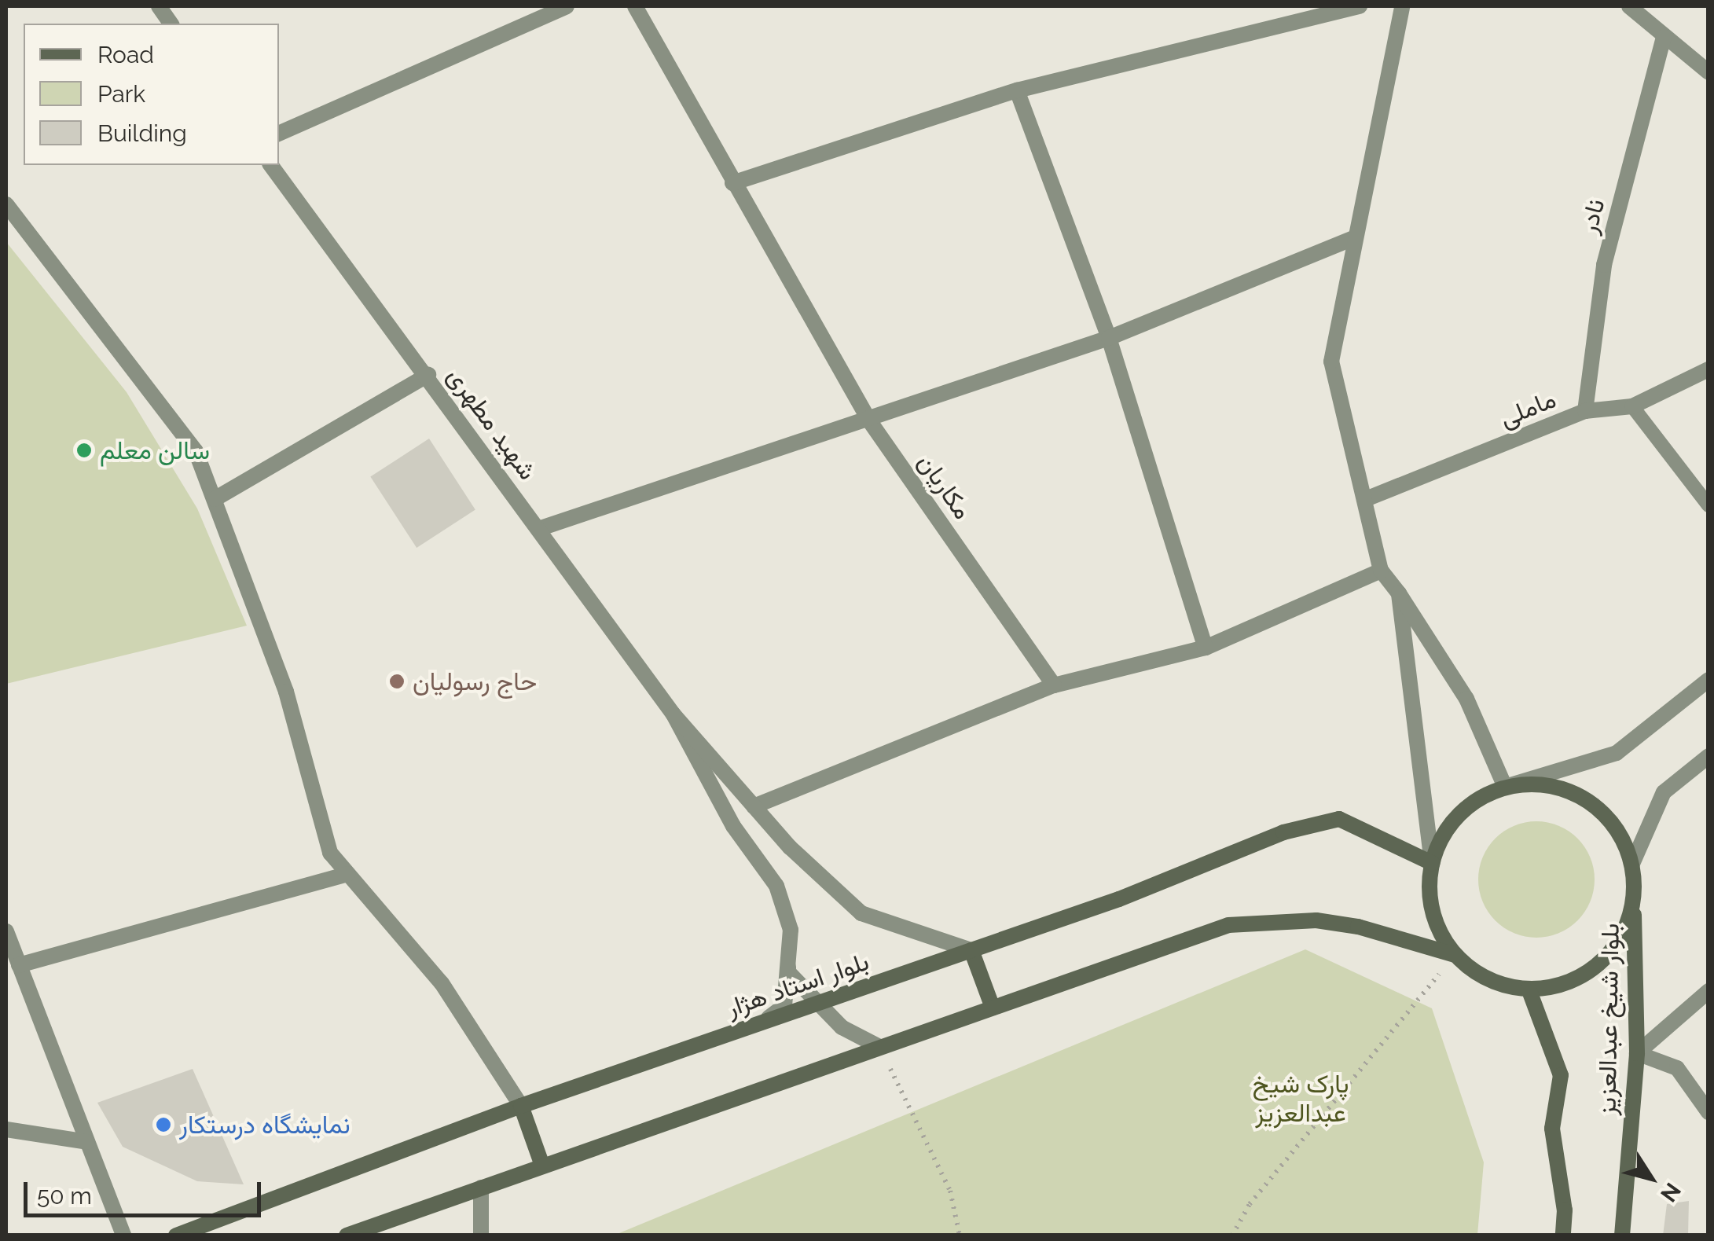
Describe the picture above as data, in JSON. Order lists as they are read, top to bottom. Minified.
{"streets":{"main road":["بلوار استاد هژار","بلوار شیخ عبدالعزیز"],"street":["نادر","ماملی","شهید مطهری","مکاریان"]},"crossings":[["نادر","ماملی"],["بلوار استاد هژار","بلوار شیخ عبدالعزیز"]],"parks":["پارک شیخ عبدالعزیز"],"places":["سالن معلم","حاج رسولیان","نمایشگاه درستکار"],"legend":["Road","Park","Building"],"scale_bar":"50 m","north":"bottom right"}
